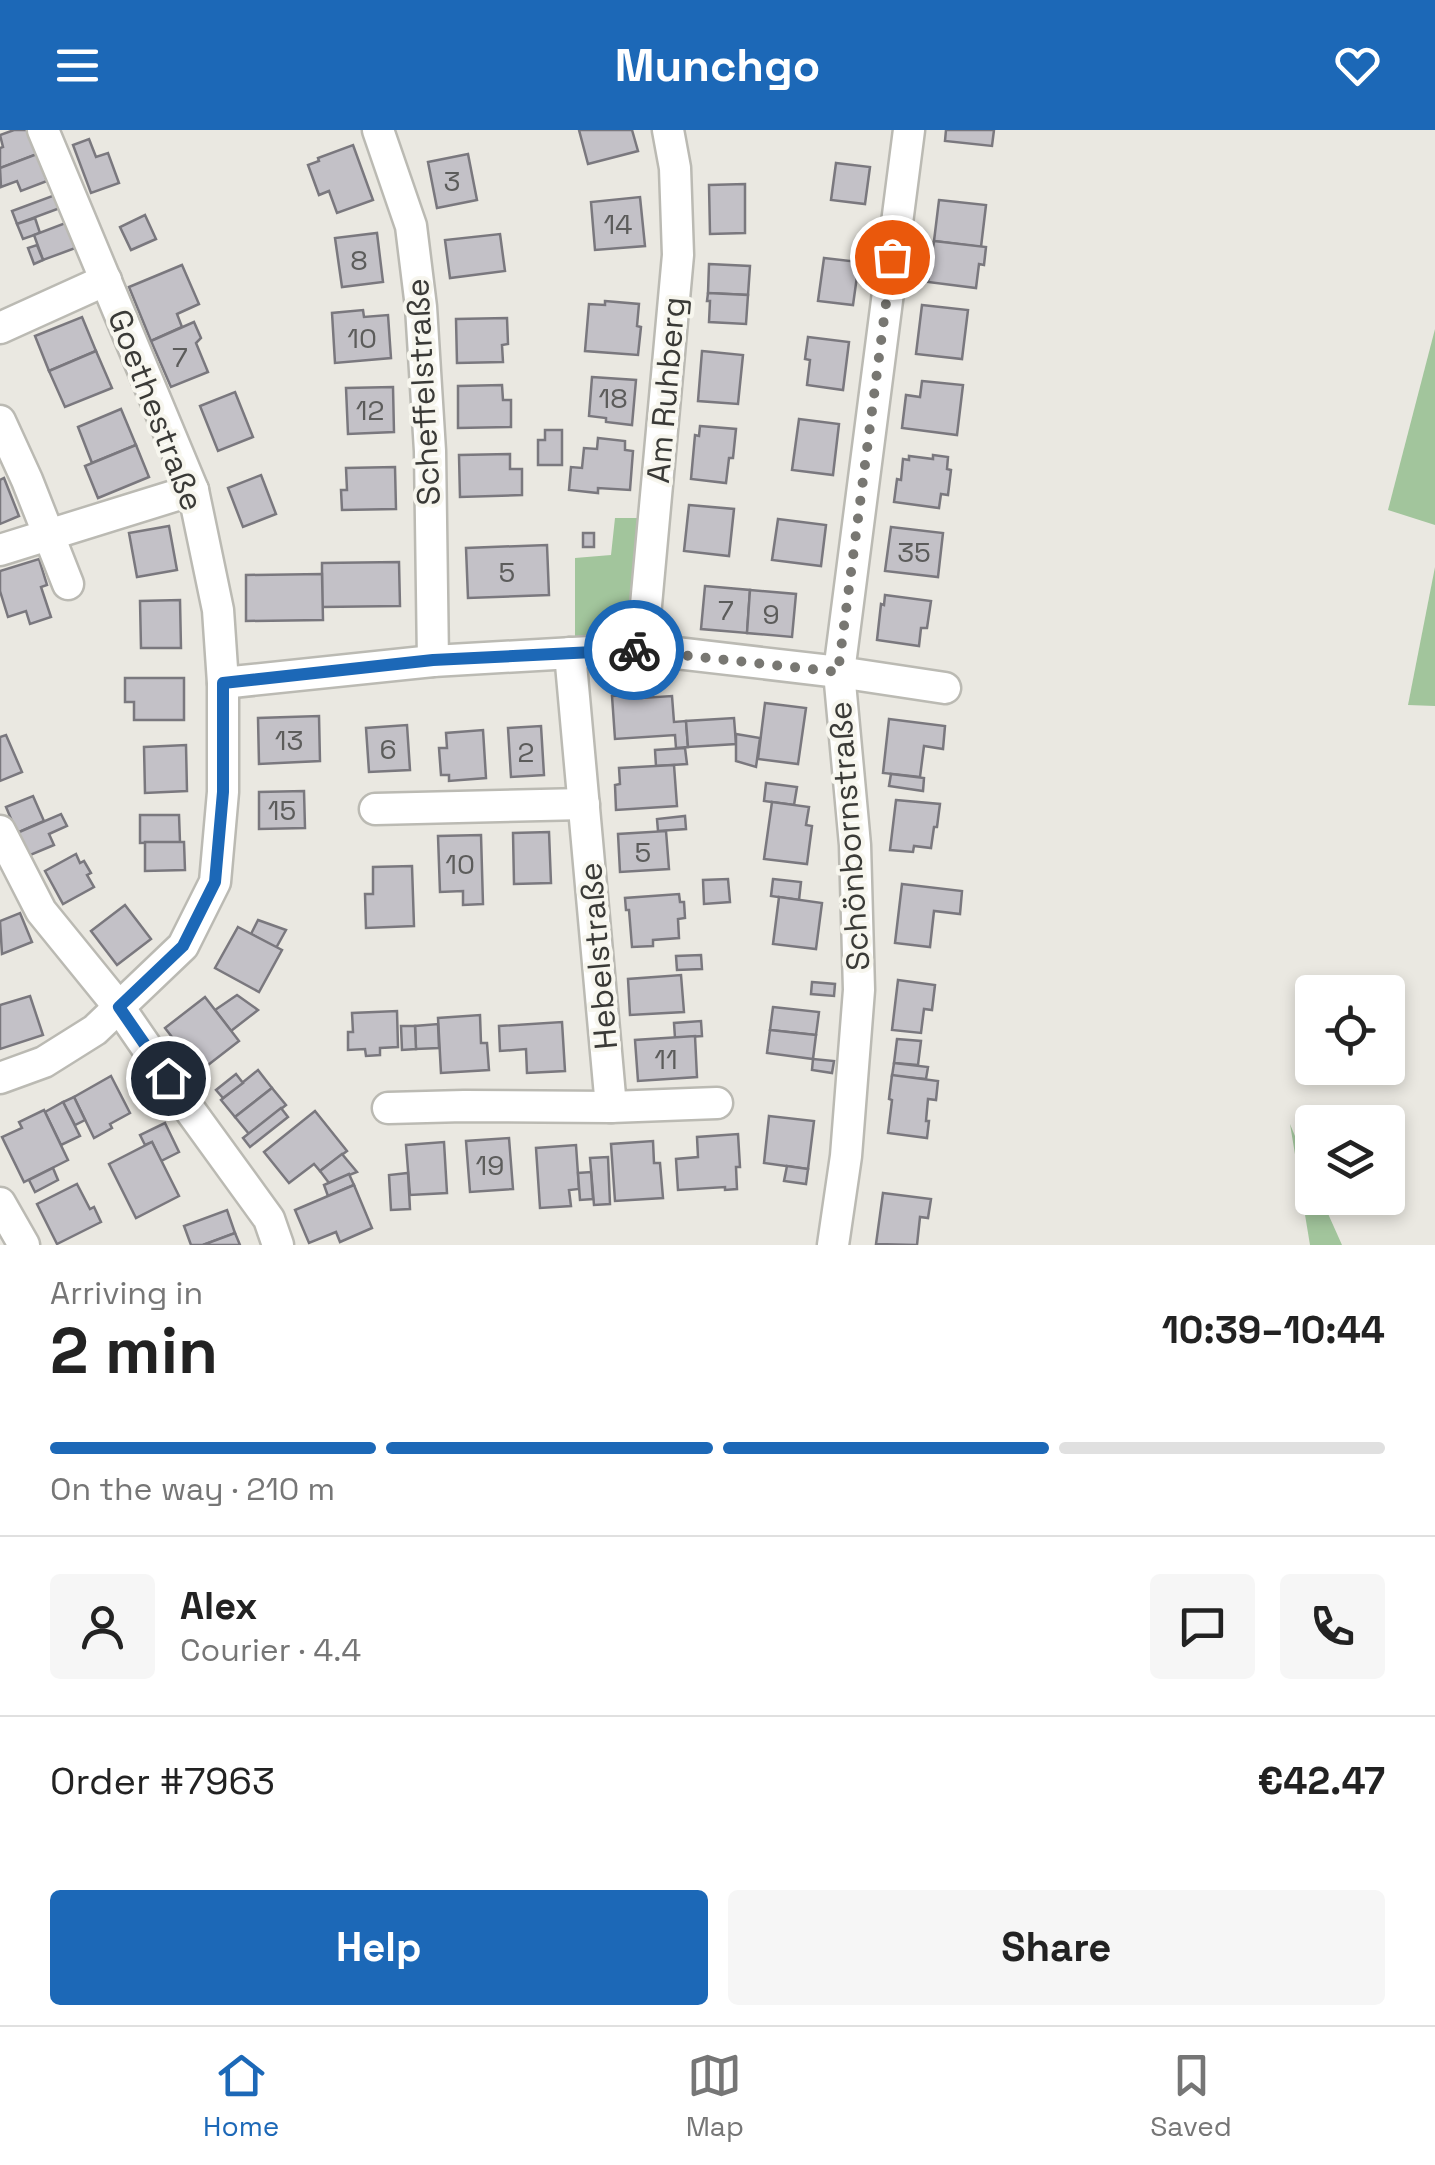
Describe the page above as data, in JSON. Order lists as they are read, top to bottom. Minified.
{"streets":{"street":["Am Ruhberg","Scheffelstraße","Goethestraße","Schönbornstraße","Hebelstraße"]},"house_numbers":["3","14","8","10","7","18","12","35","5","7","9","13","6","2","15","5","10","11","19"],"page":{"header":"Munchgo","heading":["2 min","Arriving in","10:39–10:44"],"panel":["Alex","Courier · 4.4","Order #7963","€42.47"],"bar":"On the way · 210 m","buttons":["Help","Share"],"tabs":["Home","Map","Saved"]}}
